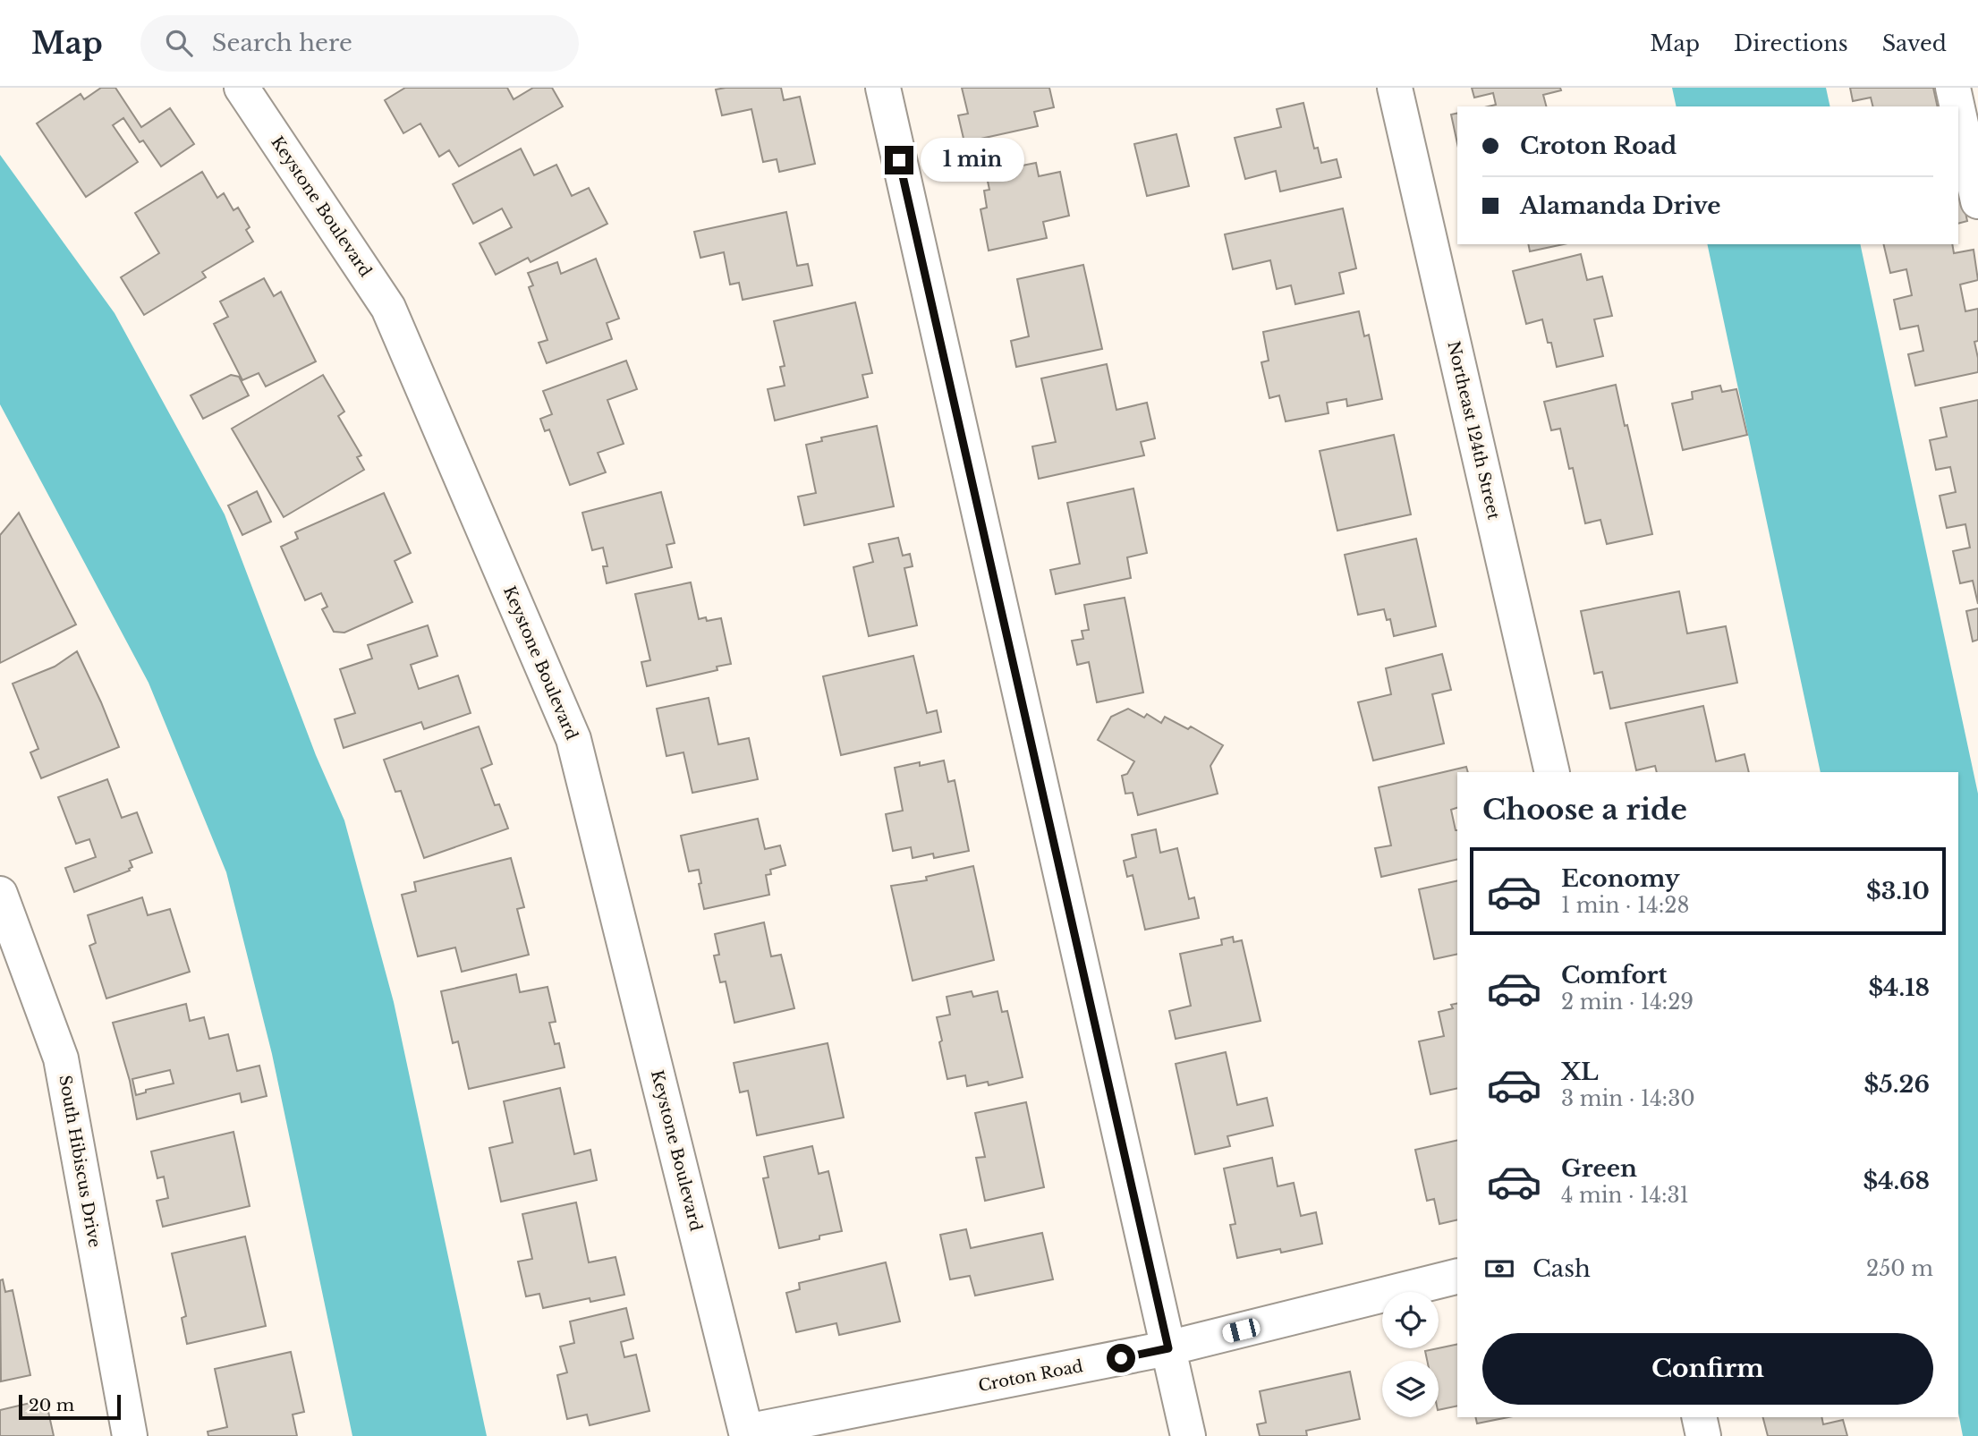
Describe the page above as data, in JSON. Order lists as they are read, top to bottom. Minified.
{"streets":{"street":["Keystone Boulevard","Northeast 124th Street","South Hibiscus Drive","Croton Road"]},"crossings":[["Keystone Boulevard","Croton Road"]],"scale_bar":"20 m","page":{"header":"Map","search":"Search here","nav":["Map","Directions","Saved"],"banner":["Croton Road","Alamanda Drive"],"bubble":"1 min","heading":"Choose a ride","list":[{"name":"Economy","note":"1 min · 14:28","value":"$3.10"},{"name":"Comfort","note":"2 min · 14:29","value":"$4.18"},{"name":"XL","note":"3 min · 14:30","value":"$5.26"},{"name":"Green","note":"4 min · 14:31","value":"$4.68"}],"pay":["Cash","250 m"],"buttons":"Confirm","scale":"20 m"}}
